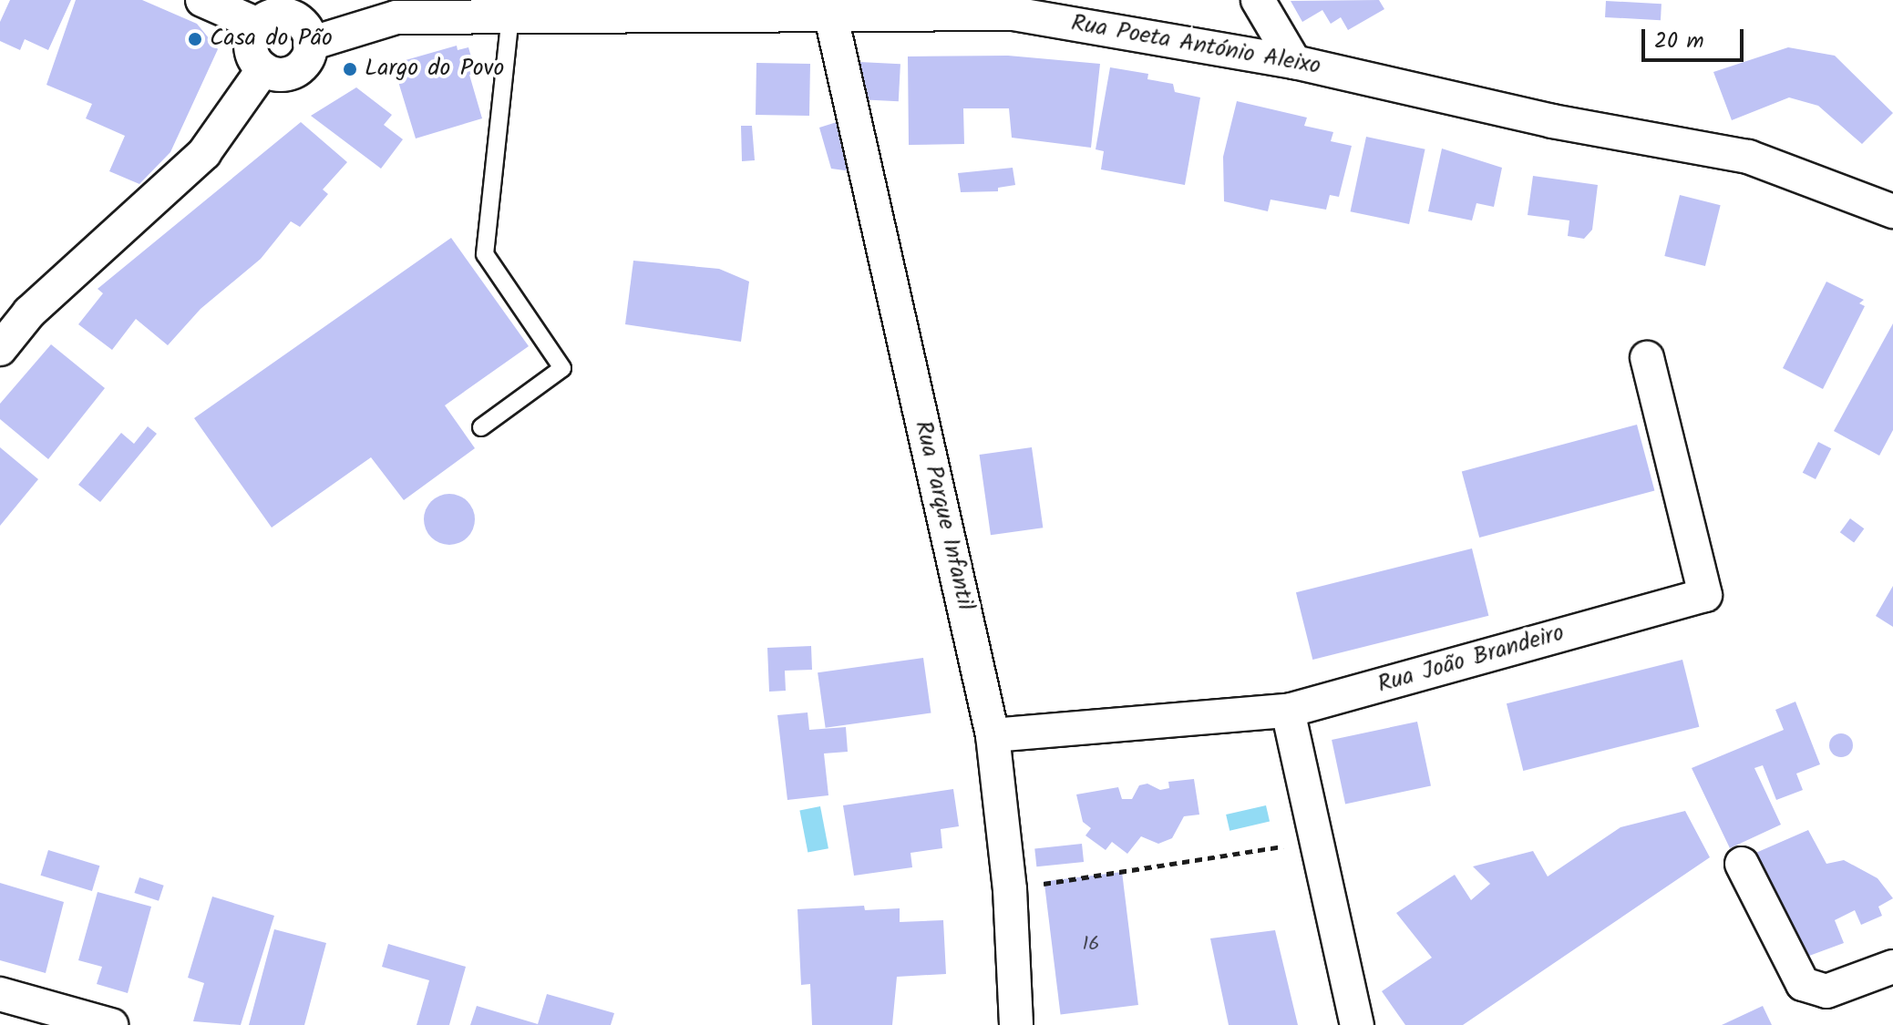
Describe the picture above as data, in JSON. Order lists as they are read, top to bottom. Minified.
{"streets":{"street":["Rua Poeta António Aleixo","Rua Parque Infantil","Rua João Brandeiro"]},"crossings":[["Rua Poeta António Aleixo","Rua Parque Infantil"],["Rua Parque Infantil","Rua João Brandeiro"]],"places":["Casa do Pão","Largo do Povo"],"house_numbers":["16"],"scale_bar":"20 m"}
